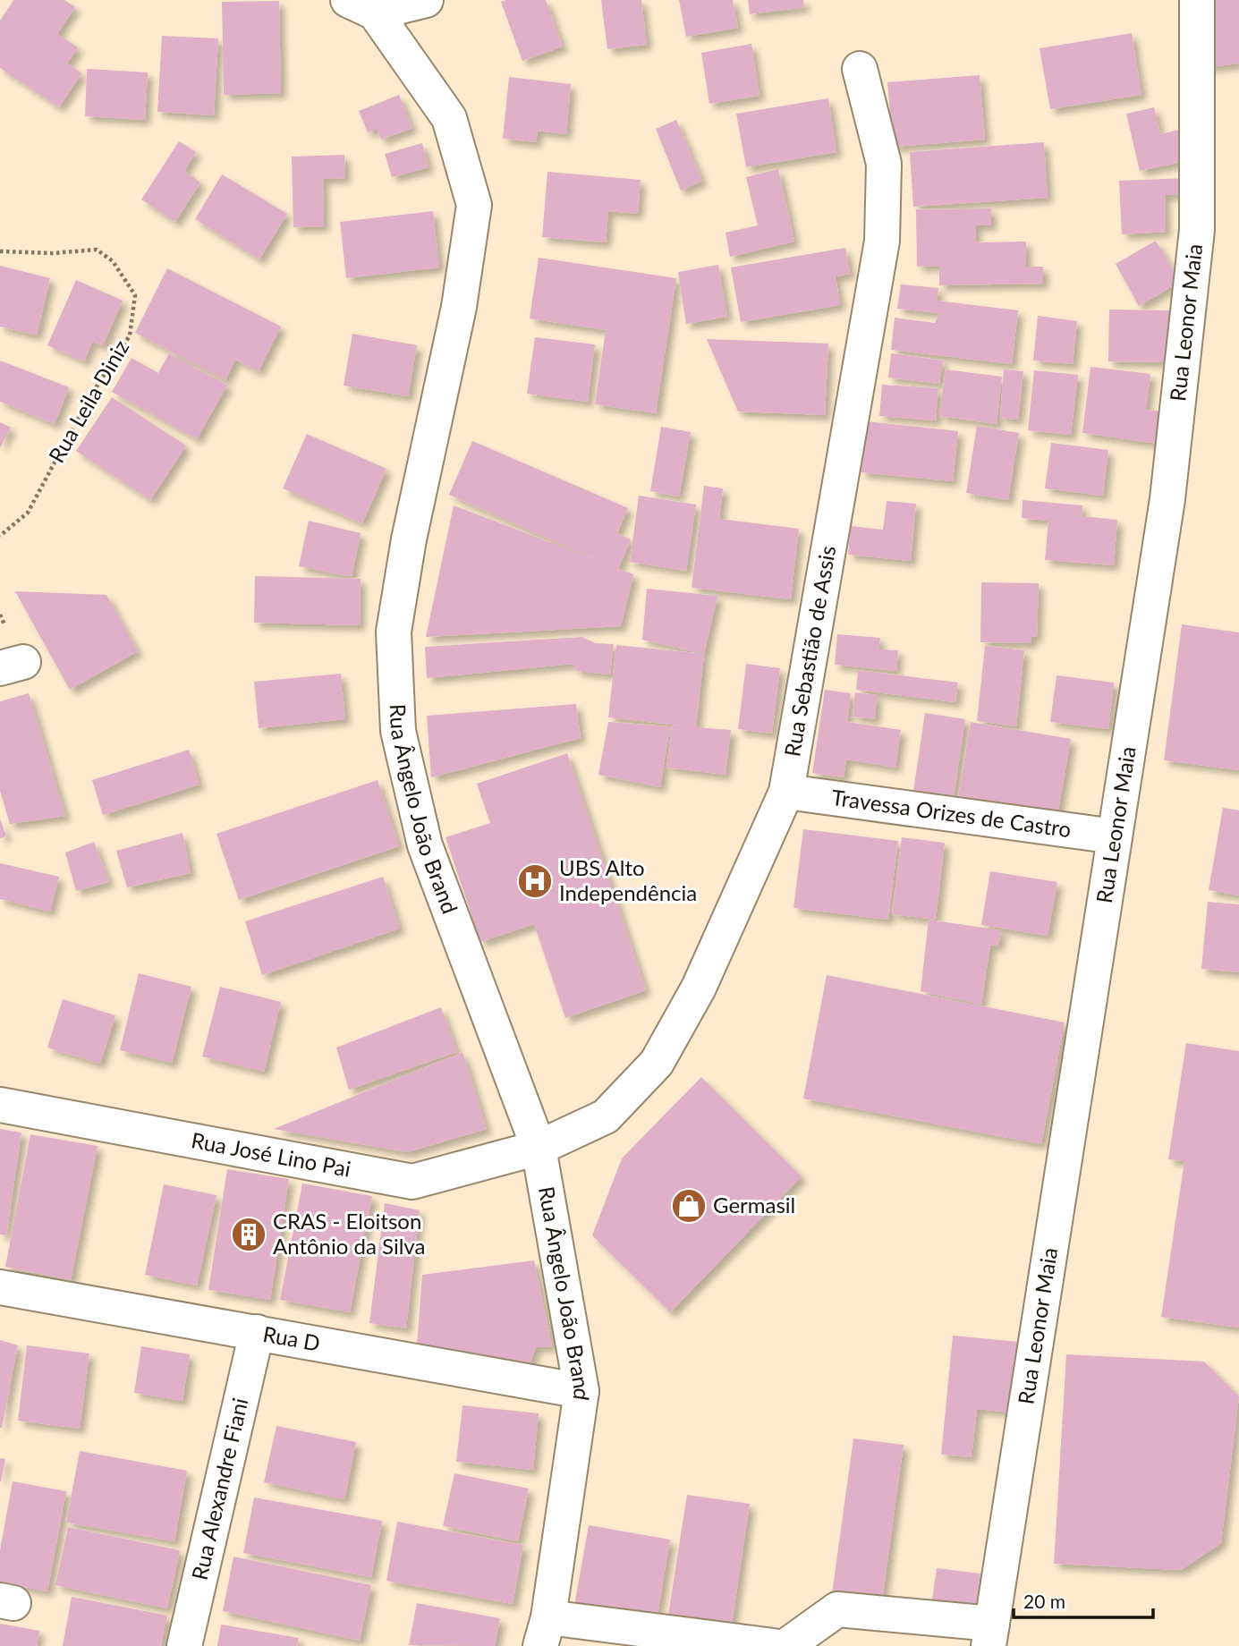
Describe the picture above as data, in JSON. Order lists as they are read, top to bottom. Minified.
{"streets":{"street":["Rua Leonor Maia","Rua Sebastião de Assis","Rua Ângelo João Brand","Travessa Orizes de Castro","Rua José Lino Pai","Rua D","Rua Alexandre Fiani"],"path":["Rua Leila Diniz"]},"crossings":[["Rua Leonor Maia","Travessa Orizes de Castro"],["Rua Sebastião de Assis","Rua Ângelo João Brand"],["Rua Sebastião de Assis","Travessa Orizes de Castro"],["Rua Sebastião de Assis","Rua José Lino Pai"],["Rua Ângelo João Brand","Rua José Lino Pai"],["Rua Ângelo João Brand","Rua D"],["Rua D","Rua Alexandre Fiani"]],"places":{"hospital":["UBS Alto Independência"],"shop":["Germasil"],"building":["CRAS - Eloitson Antônio da Silva"]},"scale_bar":"20 m"}
